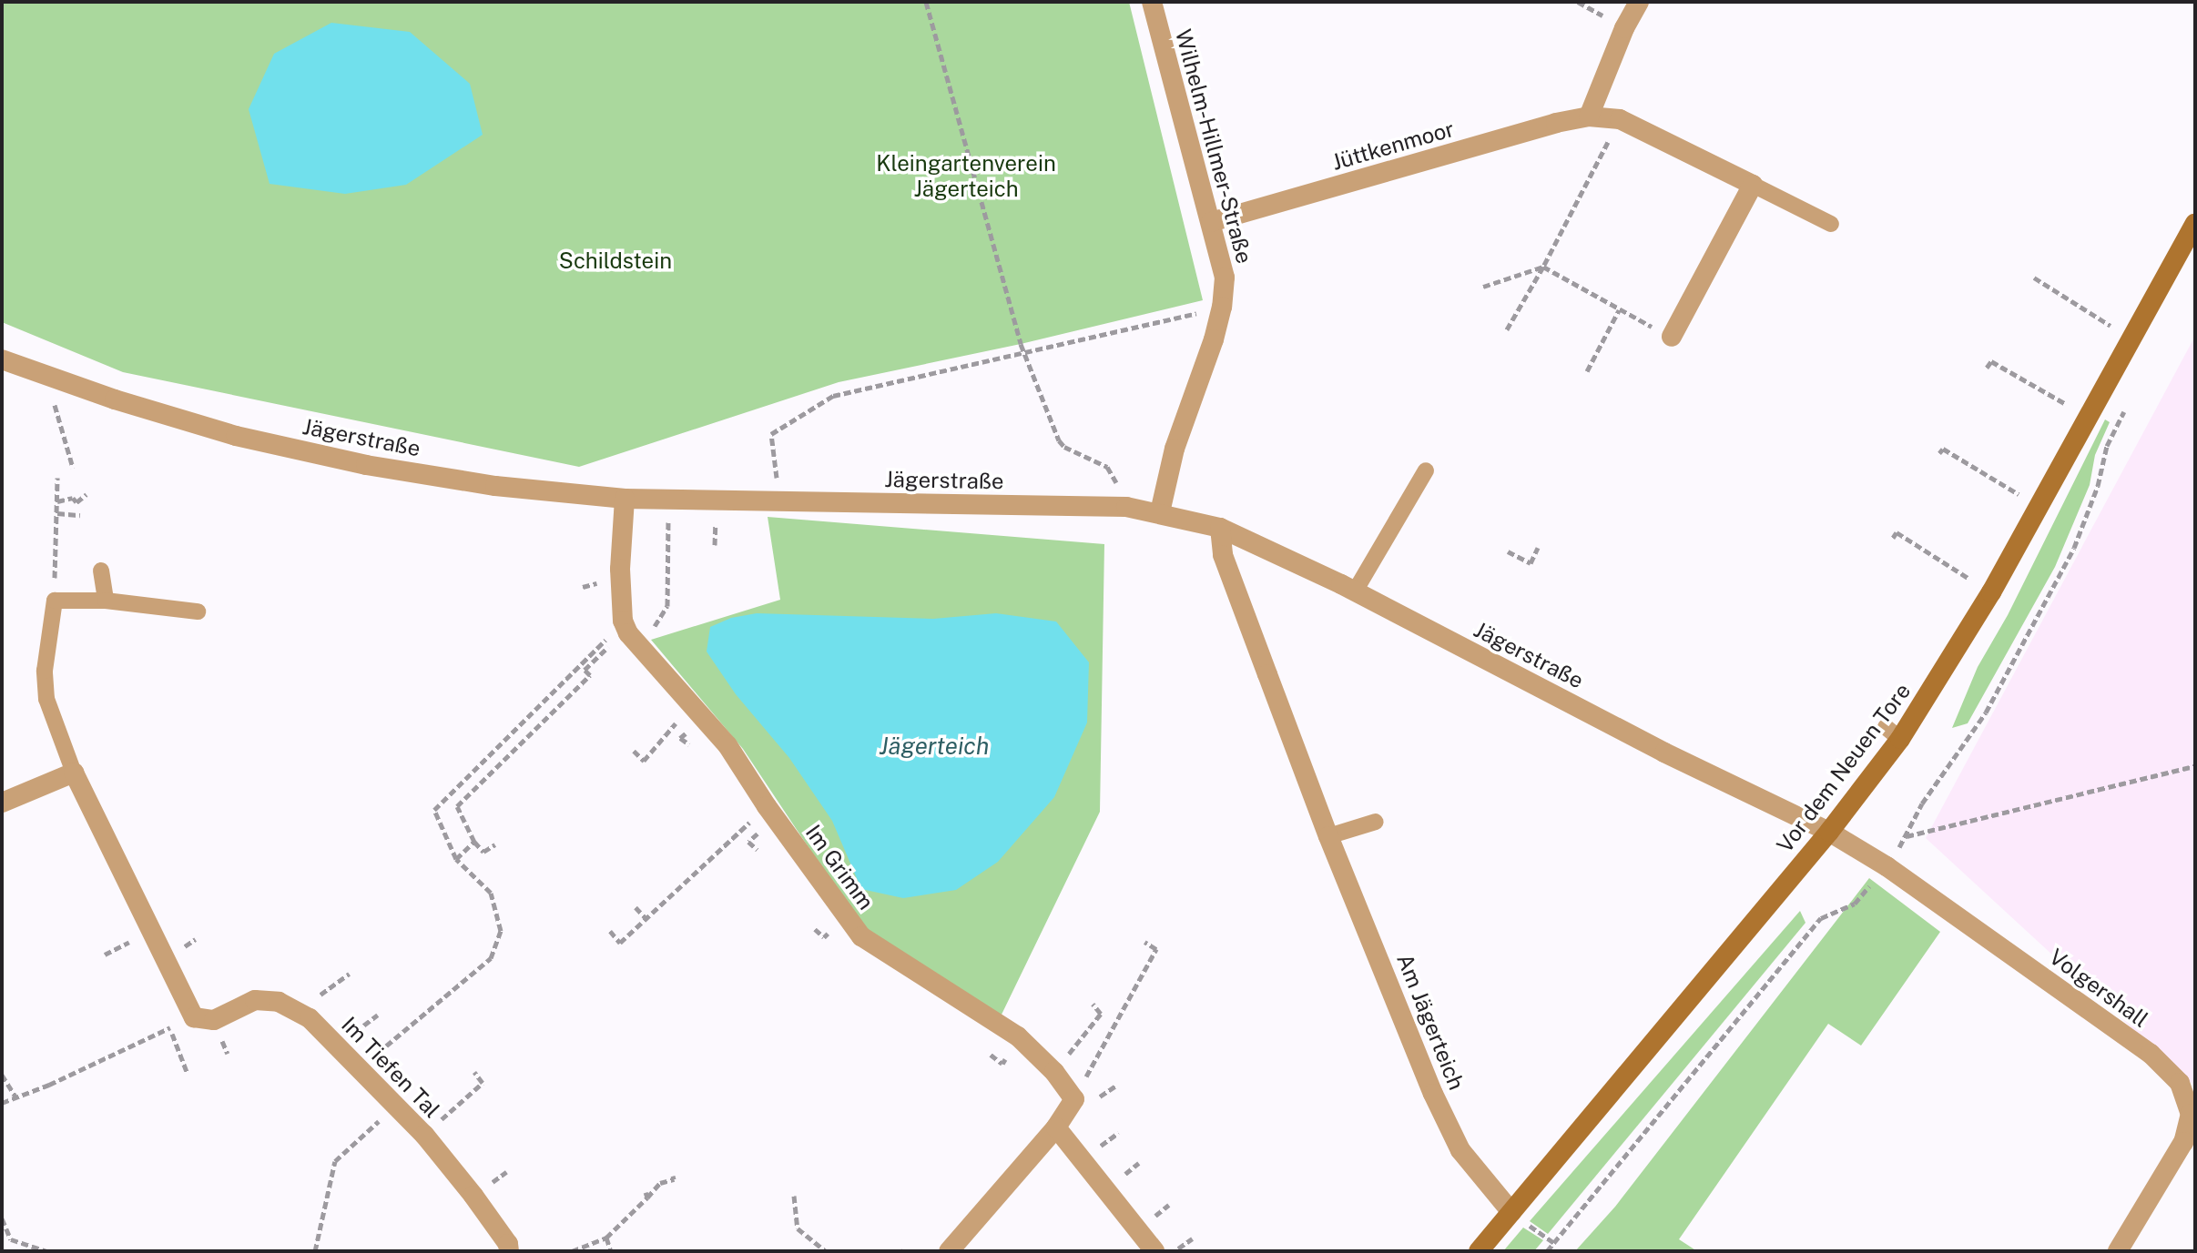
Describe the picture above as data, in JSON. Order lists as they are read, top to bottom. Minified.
{"streets":{"main road":["Vor dem Neuen Tore"],"street":["Jüttkenmoor","Wilhelm-Hillmer-Straße","Jägerstraße","Im Grimm","Volgershall","Am Jägerteich","Im Tiefen Tal"]},"crossings":[["Jüttkenmoor","Wilhelm-Hillmer-Straße"],["Wilhelm-Hillmer-Straße","Jägerstraße"],["Jägerstraße","Vor dem Neuen Tore"],["Jägerstraße","Volgershall"],["Jägerstraße","Am Jägerteich"],["Vor dem Neuen Tore","Volgershall"],["Vor dem Neuen Tore","Am Jägerteich"]],"water":["Jägerteich"],"parks":["Kleingartenverein Jägerteich","Schildstein"]}
